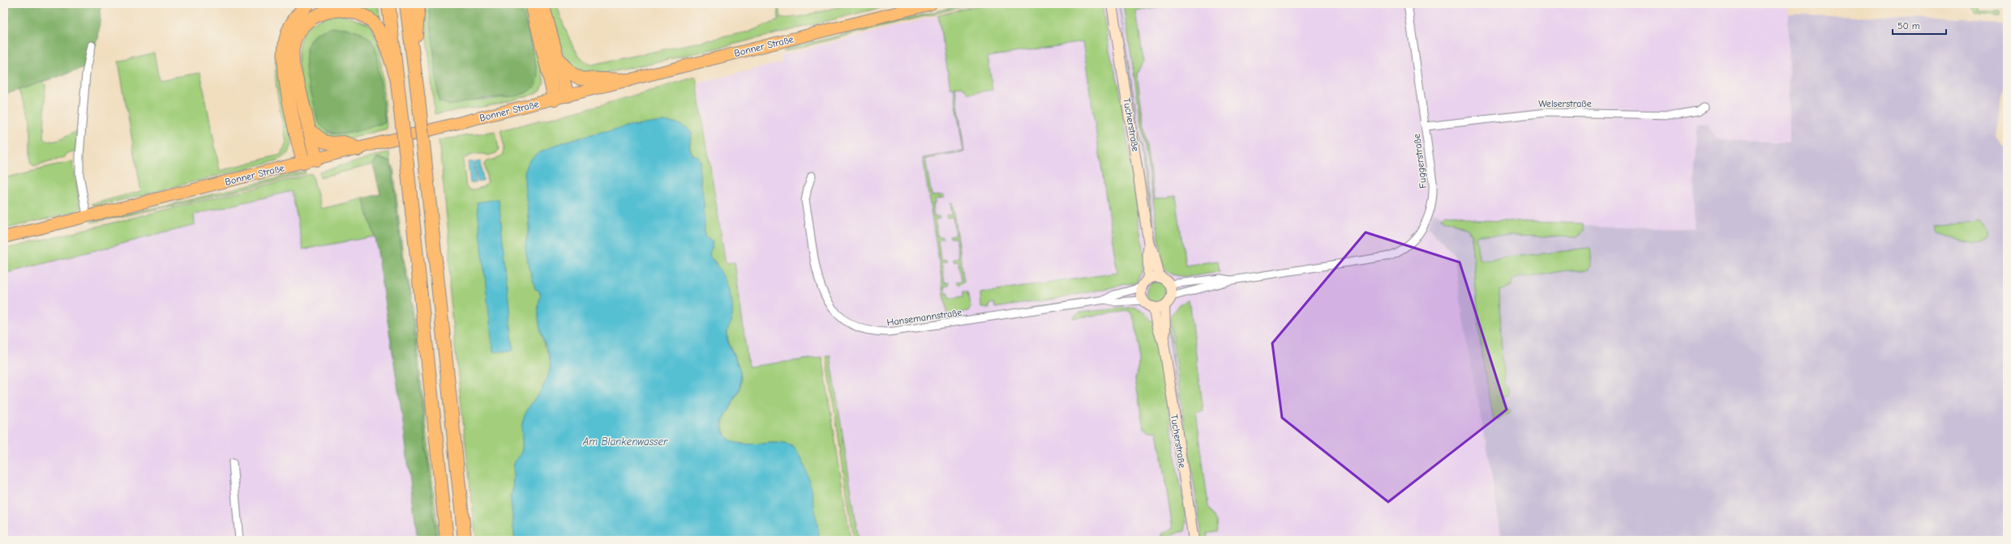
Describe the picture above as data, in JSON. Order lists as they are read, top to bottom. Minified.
{"streets":{"main road":["Bonner Straße","Tucherstraße"],"street":["Welserstraße","Fuggerstraße","Hansemannstraße"]},"crossings":[["Welserstraße","Fuggerstraße"],["Tucherstraße","Fuggerstraße"],["Tucherstraße","Hansemannstraße"],["Fuggerstraße","Hansemannstraße"]],"water":["Am Blankenwasser"],"scale_bar":"50 m"}
